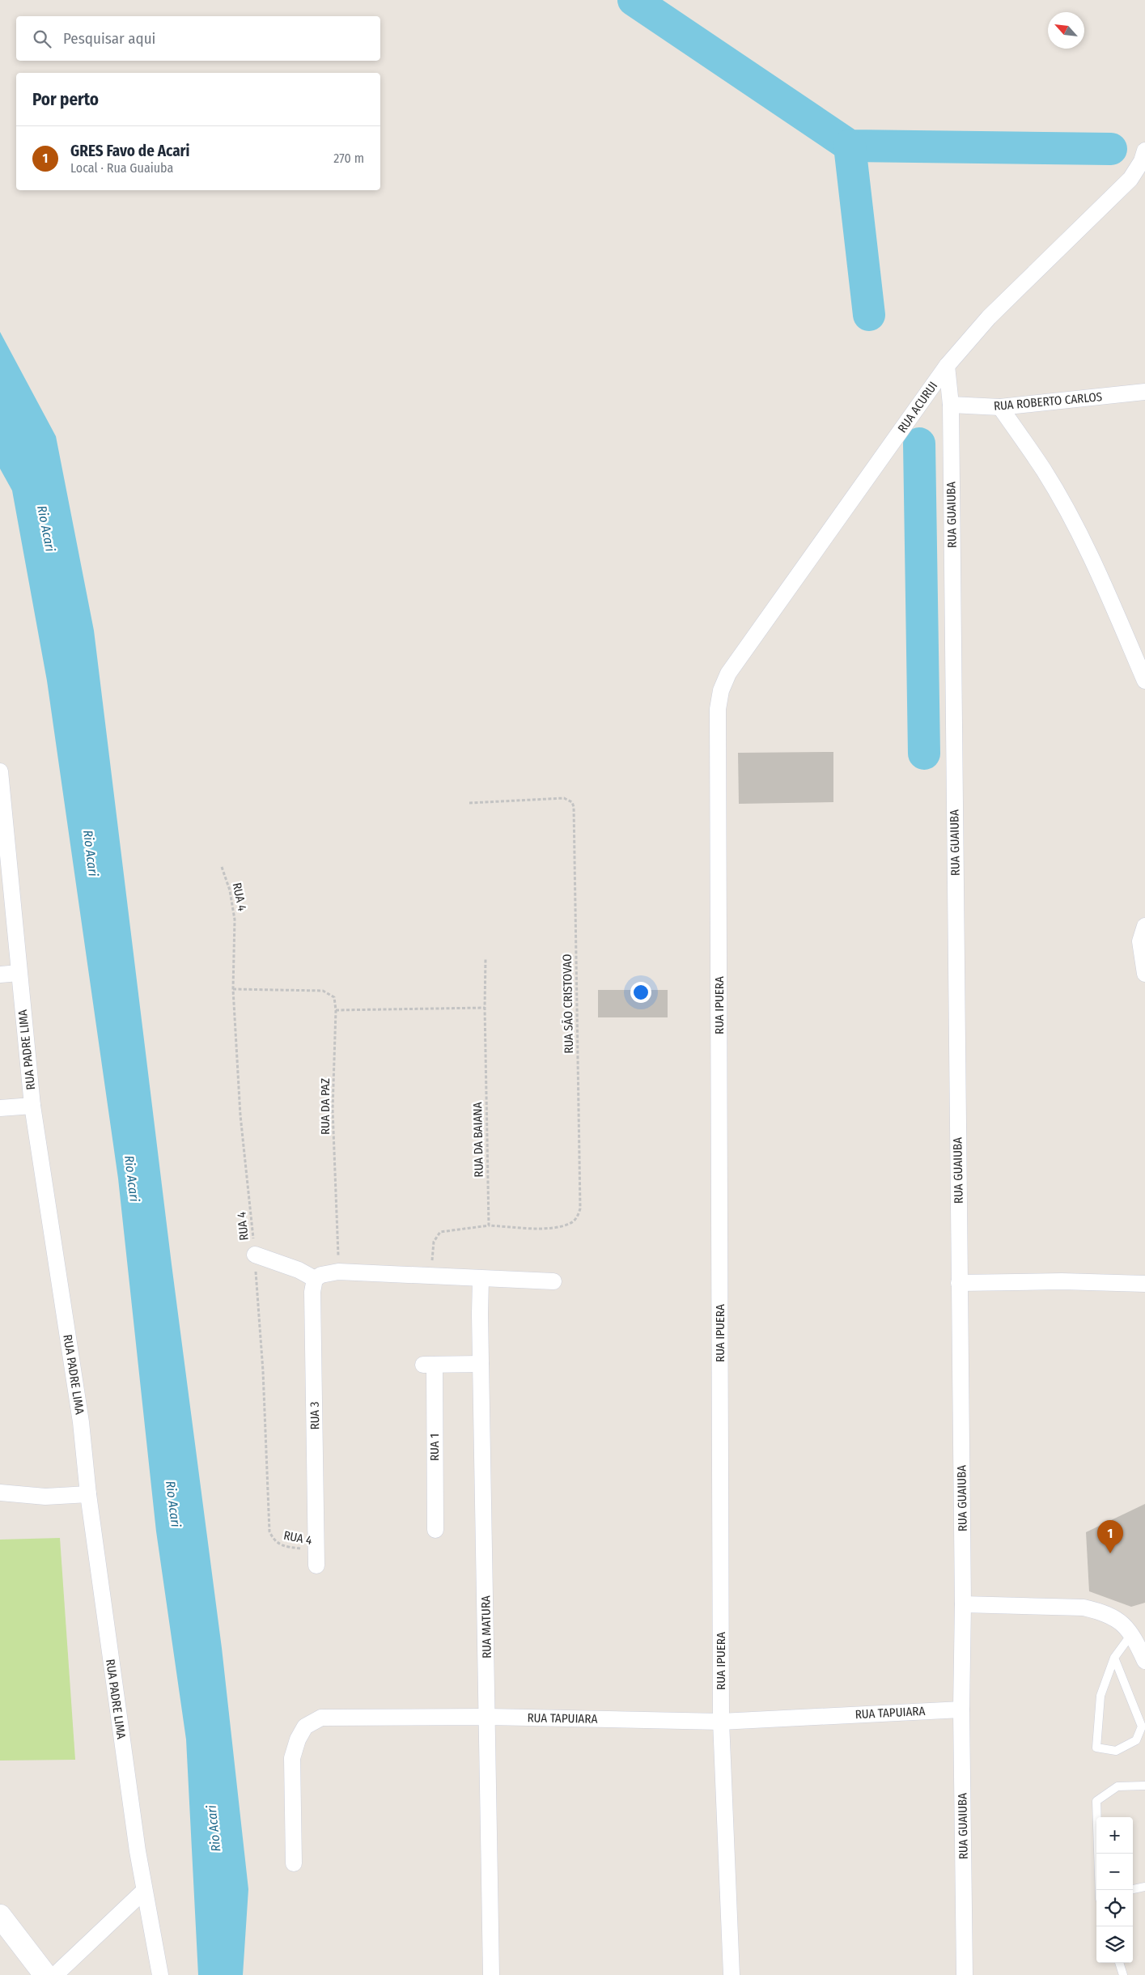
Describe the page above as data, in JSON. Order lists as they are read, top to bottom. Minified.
{"streets":{"street":["RUA ROBERTO CARLOS","RUA ACURUI","RUA GUAIUBA","RUA IPUERA","RUA PADRE LIMA","RUA 3","RUA 1","RUA MATURA","RUA TAPUIARA"],"path":["RUA 4","RUA SĀO CRISTOVAO","RUA DA PAZ","RUA DA BAIANA"]},"crossings":[["RUA ROBERTO CARLOS","RUA GUAIUBA"],["RUA ACURUI","RUA GUAIUBA"],["RUA ACURUI","RUA IPUERA"],["RUA GUAIUBA","RUA TAPUIARA"],["RUA 4","RUA DA PAZ"],["RUA 4","RUA 3"],["RUA SĀO CRISTOVAO","RUA DA BAIANA"],["RUA IPUERA","RUA TAPUIARA"],["RUA DA PAZ","RUA 3"],["RUA 1","RUA MATURA"],["RUA MATURA","RUA TAPUIARA"]],"water":["Rio Acari"],"north":"top left","page":{"search":"Pesquisar aqui","heading":"Por perto","list":[{"mark":"1","name":"GRES Favo de Acari","note":"Local · Rua Guaiuba","value":"270 m"}],"pins":"1","map_buttons":["+","−"]}}
